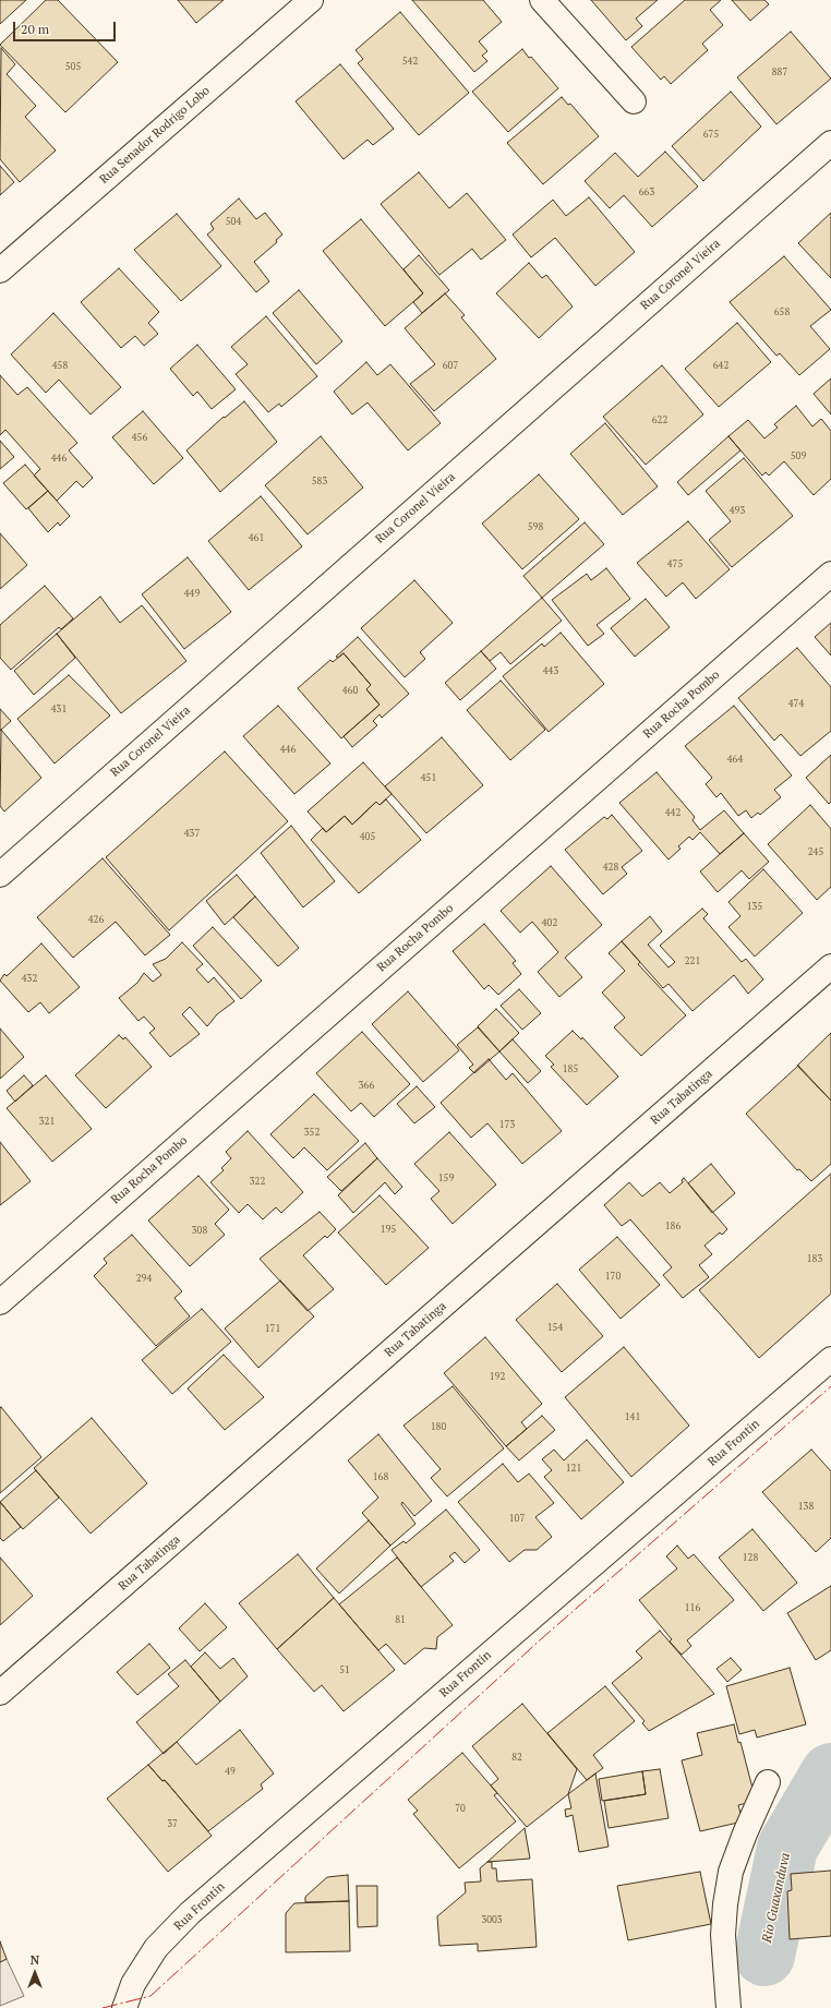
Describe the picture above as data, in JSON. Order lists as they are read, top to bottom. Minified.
{"streets":{"street":["Rua Senador Rodrigo Lobo","Rua Coronel Vieira","Rua Rocha Pombo","Rua Tabatinga","Rua Frontin"]},"water":["Rio Guaxanduva"],"house_numbers":["542","505","887","675","663","504","658","458","607","642","622","456","509","446","583","493","598","461","475","449","443","460","474","431","446","464","451","442","437","405","245","428","135","426","402","221","432","185","366","321","173","352","159","322","186","195","308","183","170","294","154","171","192","141","180","121","168","138","107","128","116","81","51","82","49","70","37","3003"],"scale_bar":"20 m","north":"top"}
